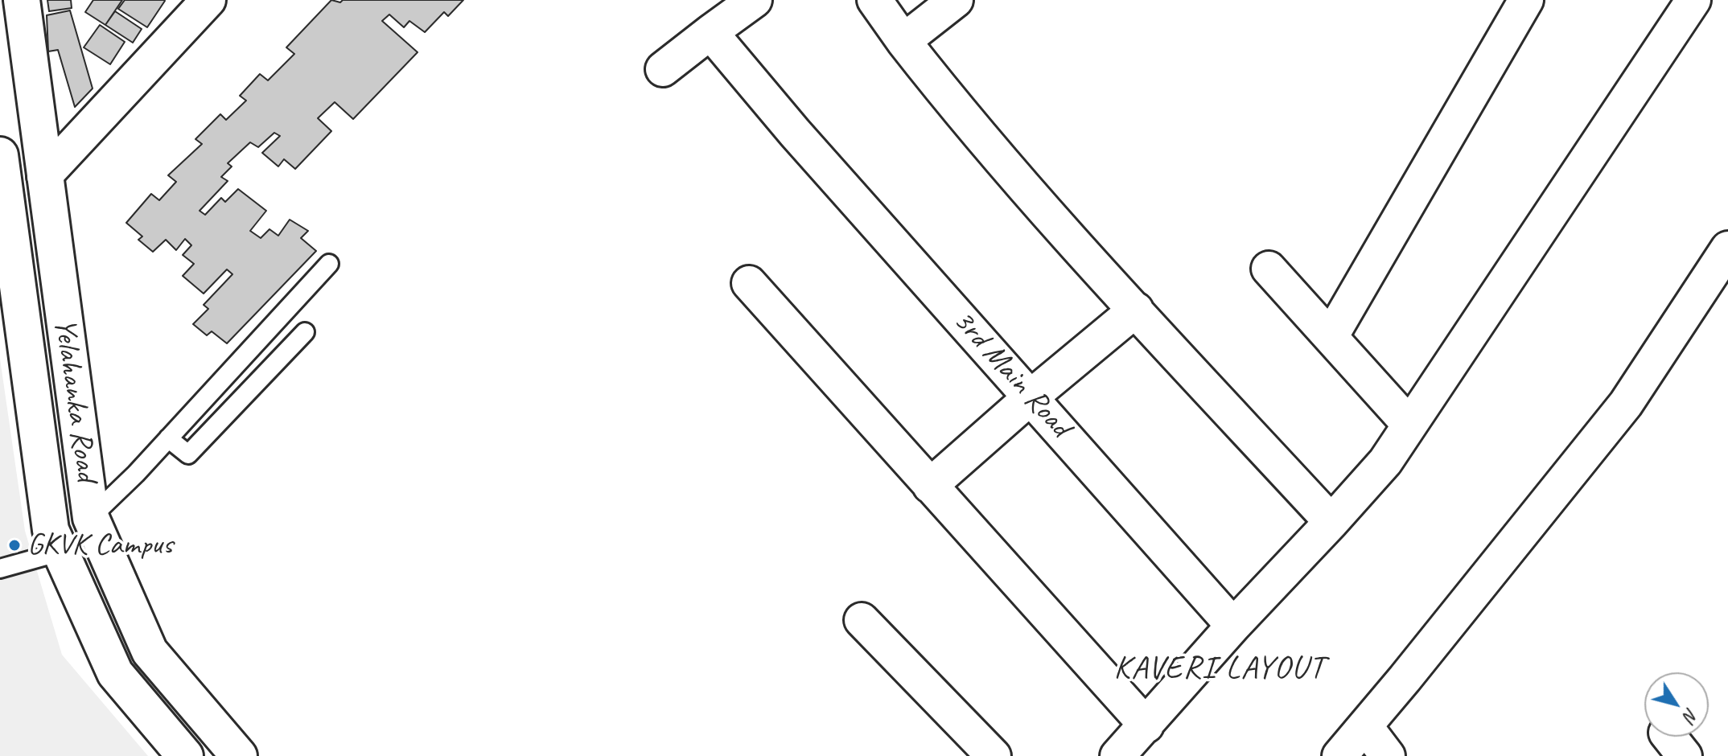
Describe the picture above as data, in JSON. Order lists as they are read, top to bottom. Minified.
{"streets":{"main road":["Yelahanka Road"],"street":["3rd Main Road"]},"districts":["KAVERI LAYOUT"],"places":["GKVK Campus"],"north":"bottom right"}
